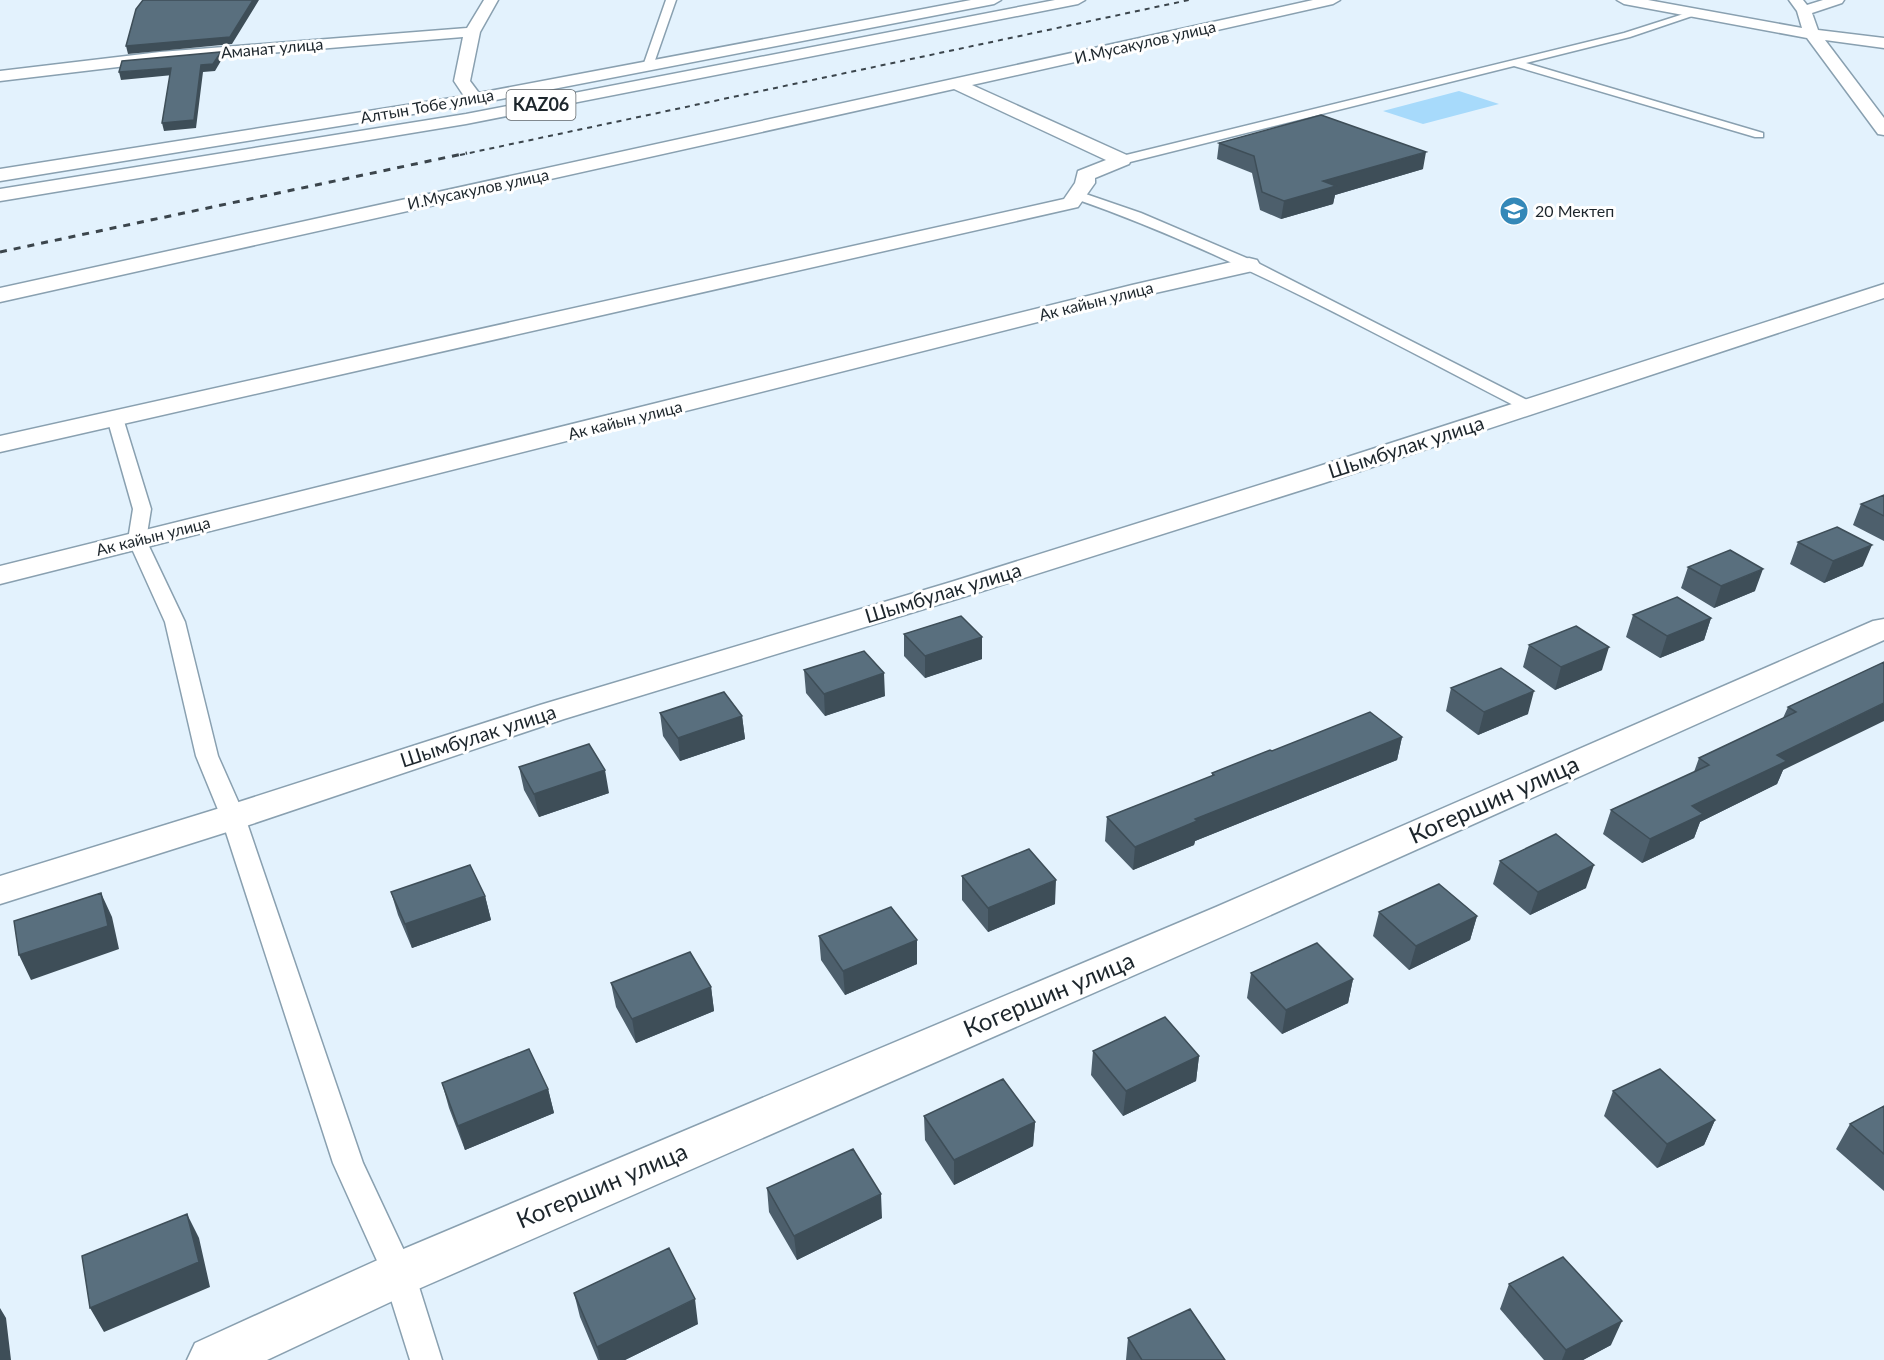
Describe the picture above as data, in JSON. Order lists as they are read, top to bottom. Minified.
{"streets":{"main road":["И.Мусакулов улица","Аманат улица","KАZ06","Алтын Тобе улица","Ак кайын улица","Шымбулак улица","Когершин улица"]},"places":{"school or university":["20 Мектеп"]}}
